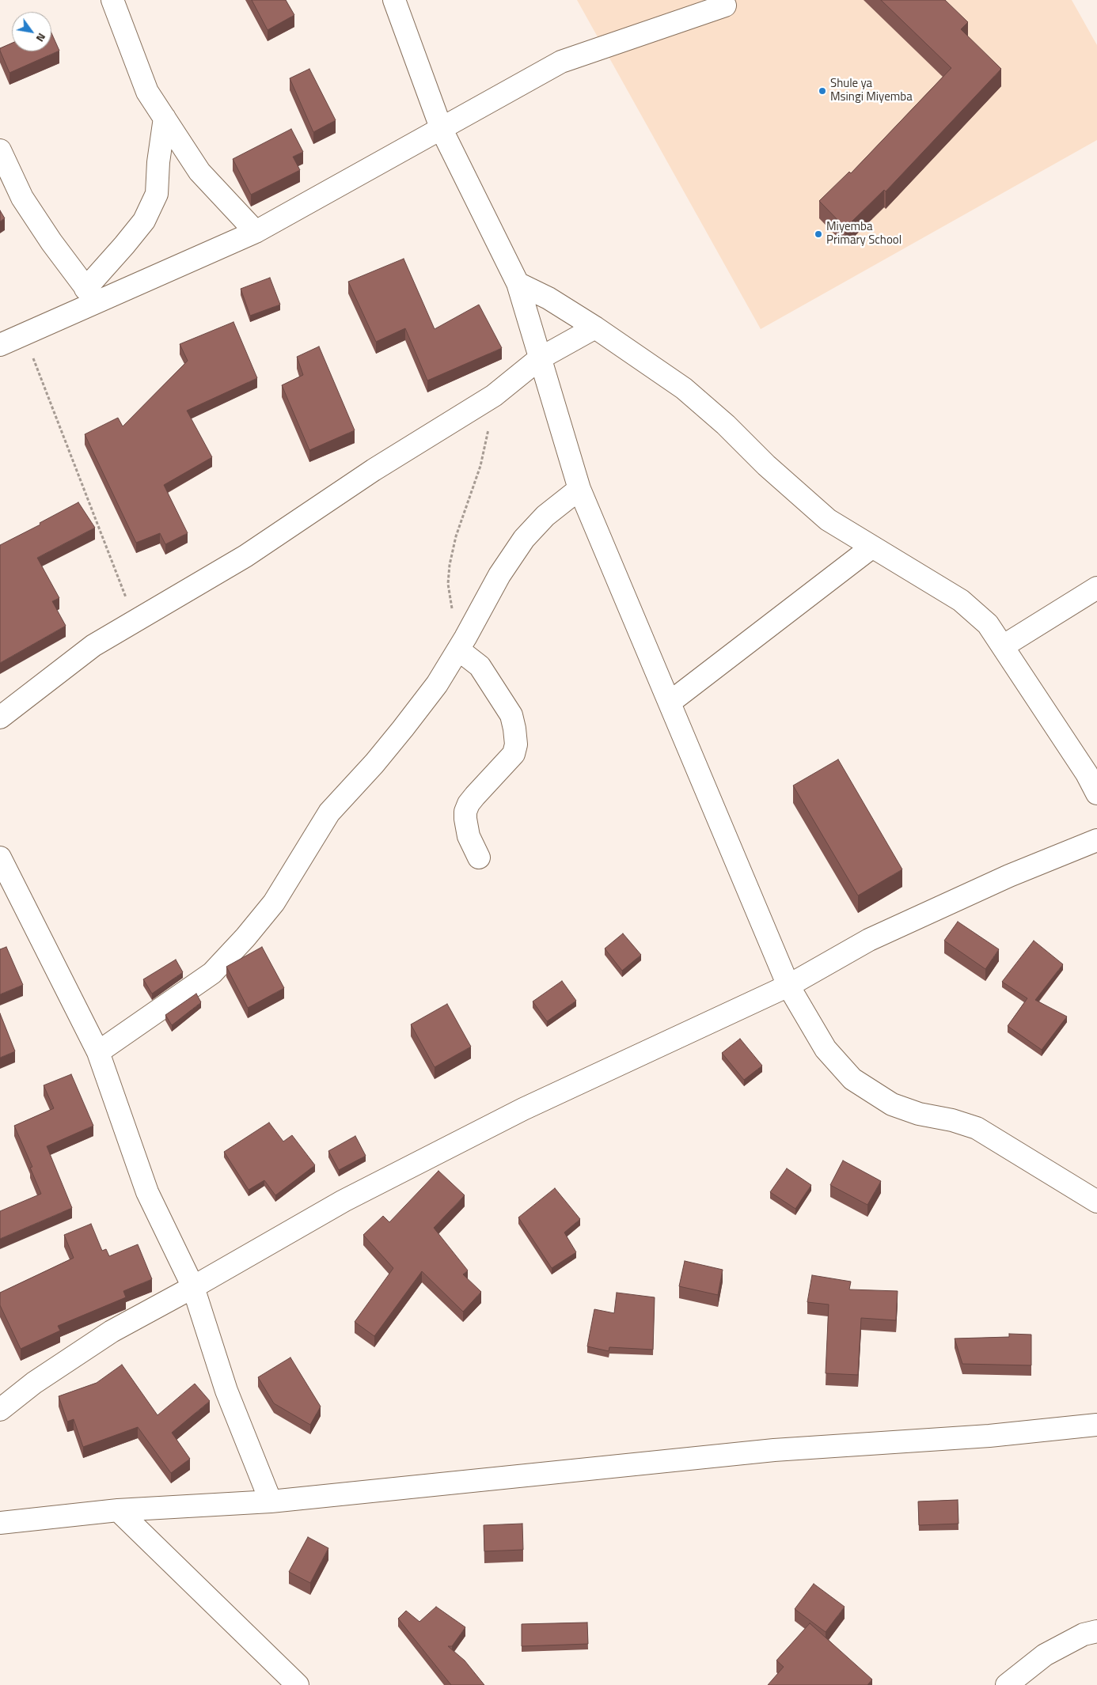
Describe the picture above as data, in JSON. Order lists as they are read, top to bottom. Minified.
{"places":["Shule ya Msingi Miyemba","Miyemba Primary School"],"north":"bottom right"}
